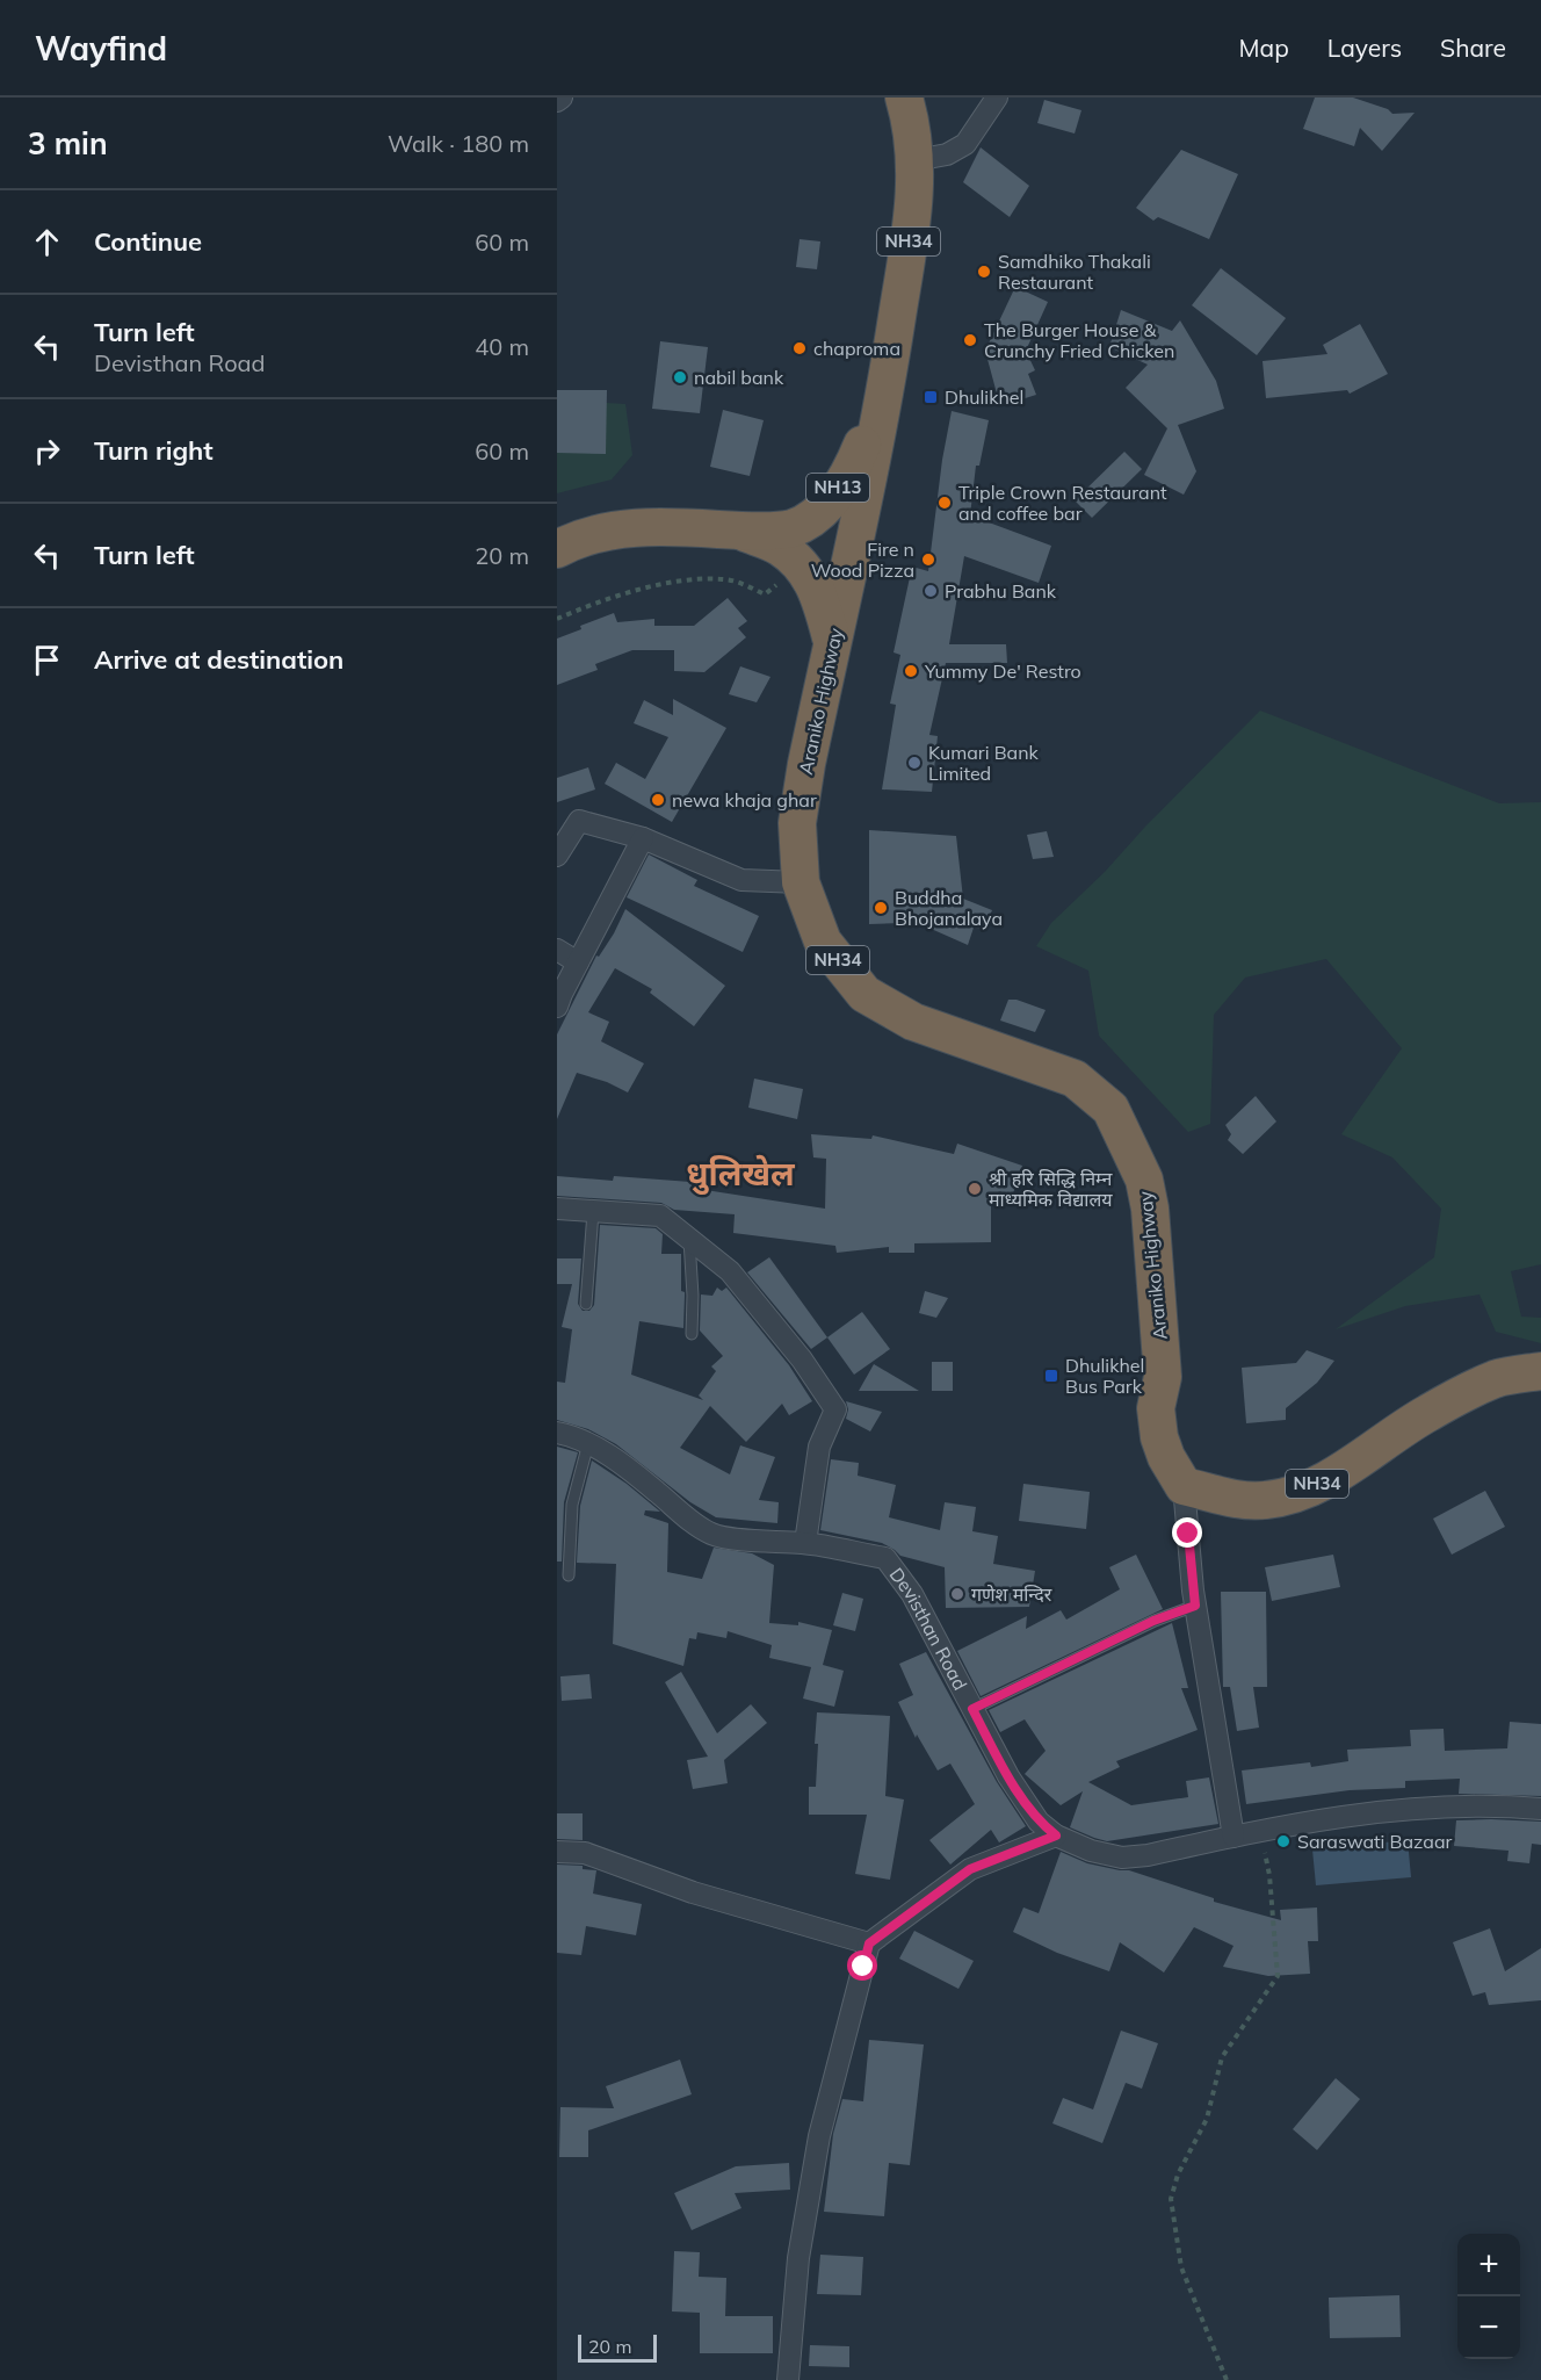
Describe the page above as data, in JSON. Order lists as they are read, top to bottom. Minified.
{"streets":{"highway":["NH34","NH13","Araniko Highway"],"street":["Devisthan Road"]},"crossings":[["NH34","Araniko Highway"],["NH13","Araniko Highway"]],"districts":["धुलिखेल"],"places":{"other":["Samdhiko Thakali Restaurant","The Burger House & Crunchy Fried Chicken","chaproma","nabil bank","Triple Crown Restaurant and coffee bar","Fire n Wood Pizza","Prabhu Bank","Yummy De' Restro","Kumari Bank Limited","newa khaja ghar","Buddha Bhojanalaya","श्री हरि सिद्धि निम्न माध्यमिक विद्यालय","गणेश मन्दिर","Saraswati Bazaar"],"transit":["Dhulikhel","Dhulikhel Bus Park"]},"scale_bar":"20 m","page":{"header":"Wayfind","nav":["Map","Layers","Share"],"heading":["3 min","Walk · 180 m"],"list":[["Continue","60 m"],["Turn left","Devisthan Road","40 m"],["Turn right","60 m"],["Turn left","20 m"],"Arrive at destination"],"map_buttons":["+","−"],"scale":"20 m"}}
